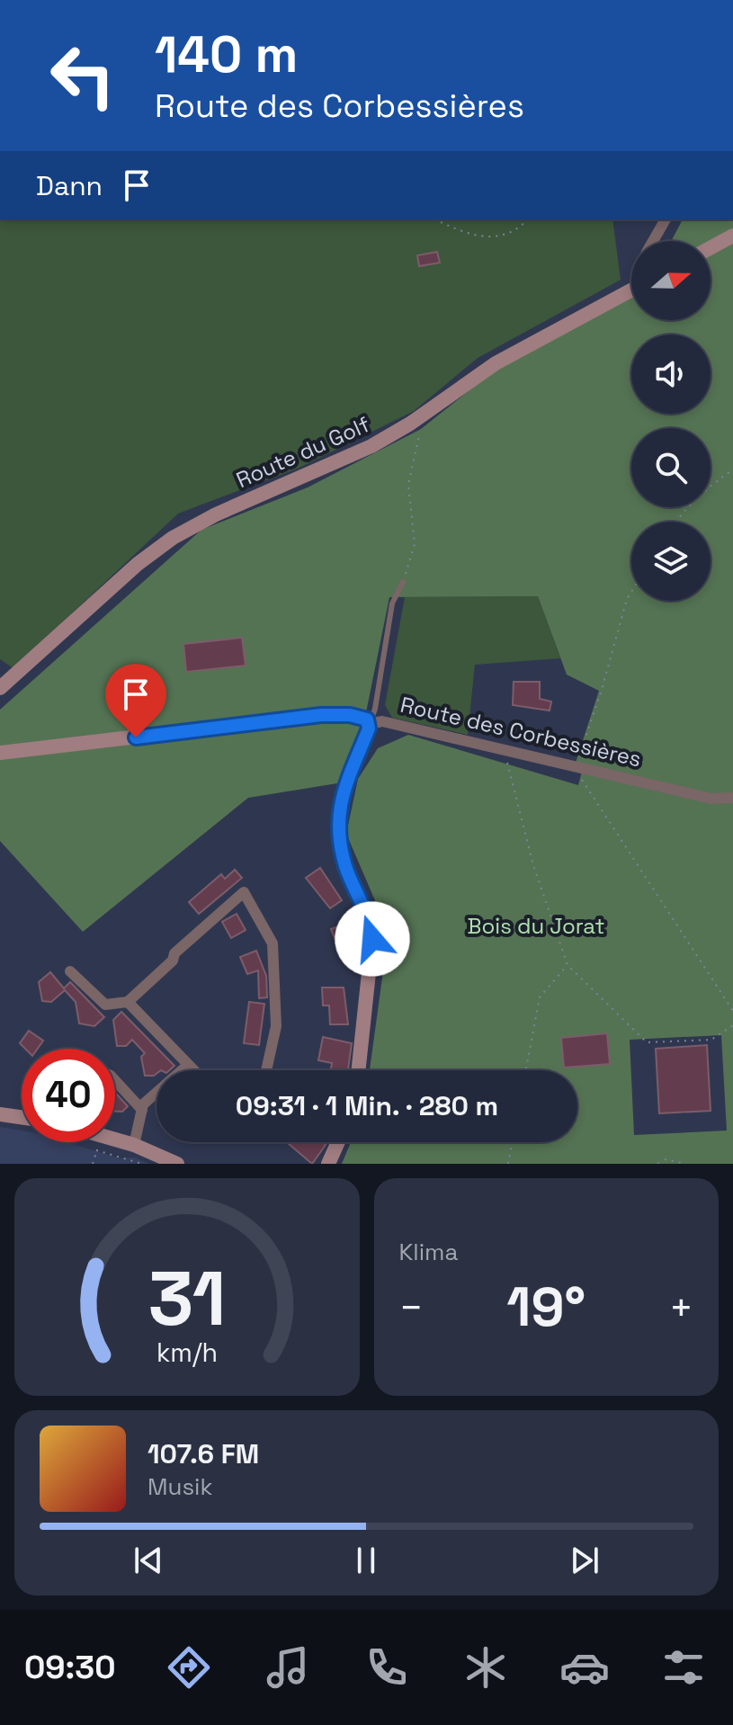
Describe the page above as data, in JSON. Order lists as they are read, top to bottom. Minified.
{"streets":{"street":["Route du Golf","Route des Corbessières"]},"parks":["Bois du Jorat"],"north":"right","page":{"turn":["140 m","Route des Corbessières"],"then":"Dann","limit":"40","trip":"09:31 · 1 Min. · 280 m","tile":"Klima","heat":["−","19°","+"],"song":["107.6 FM","Musik"],"tabs":"09:30","gauge":["31","km/h"]}}
